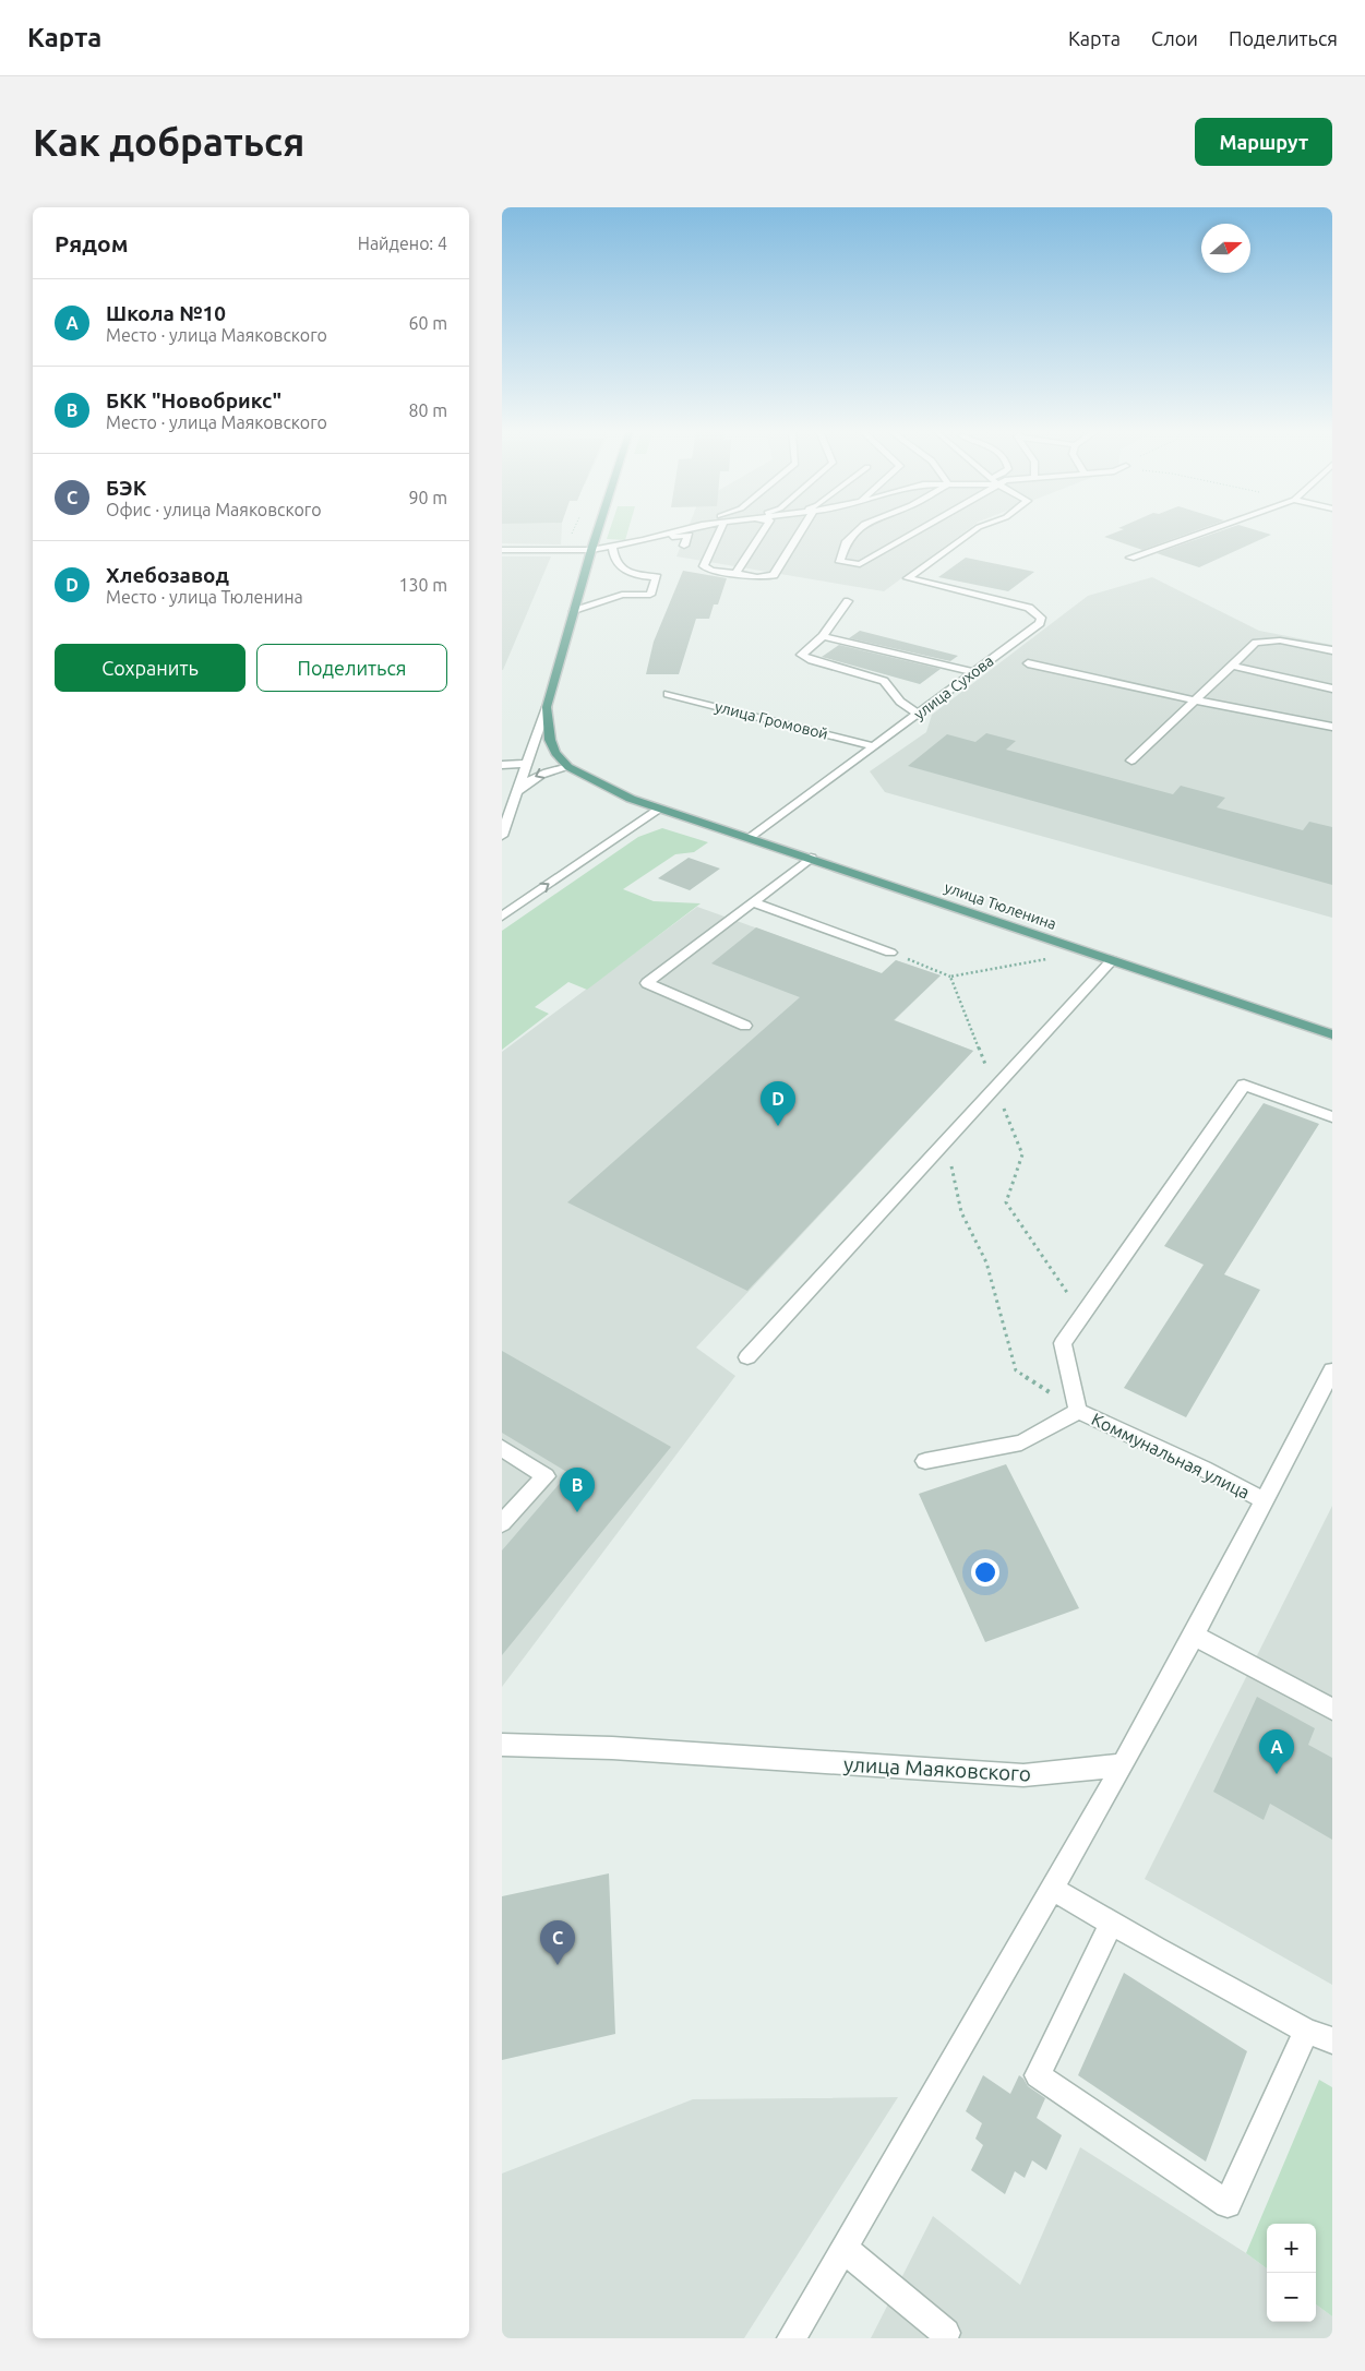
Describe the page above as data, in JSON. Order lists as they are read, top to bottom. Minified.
{"streets":{"main road":["улица Тюленина"],"street":["улица Сухова","улица Громовой","Коммунальная улица","улица Маяковского"]},"crossings":[["улица Сухова","улица Громовой"],["улица Сухова","улица Тюленина"]],"north":"right","page":{"header":"Карта","nav":["Карта","Слои","Поделиться"],"buttons":["Маршрут",["Сохранить","Поделиться"]],"title":"Как добраться","heading":["Рядом","Найдено: 4"],"list":[{"mark":"A","name":"Школа №10","note":"Место · улица Маяковского","value":"60 m"},{"mark":"B","name":"БКК \"Новобрикс\"","note":"Место · улица Маяковского","value":"80 m"},{"mark":"C","name":"БЭК","note":"Офис · улица Маяковского","value":"90 m"},{"mark":"D","name":"Хлебозавод","note":"Место · улица Тюленина","value":"130 m"}],"pins":["D","B","A","C"],"map_buttons":["+","−"]}}
